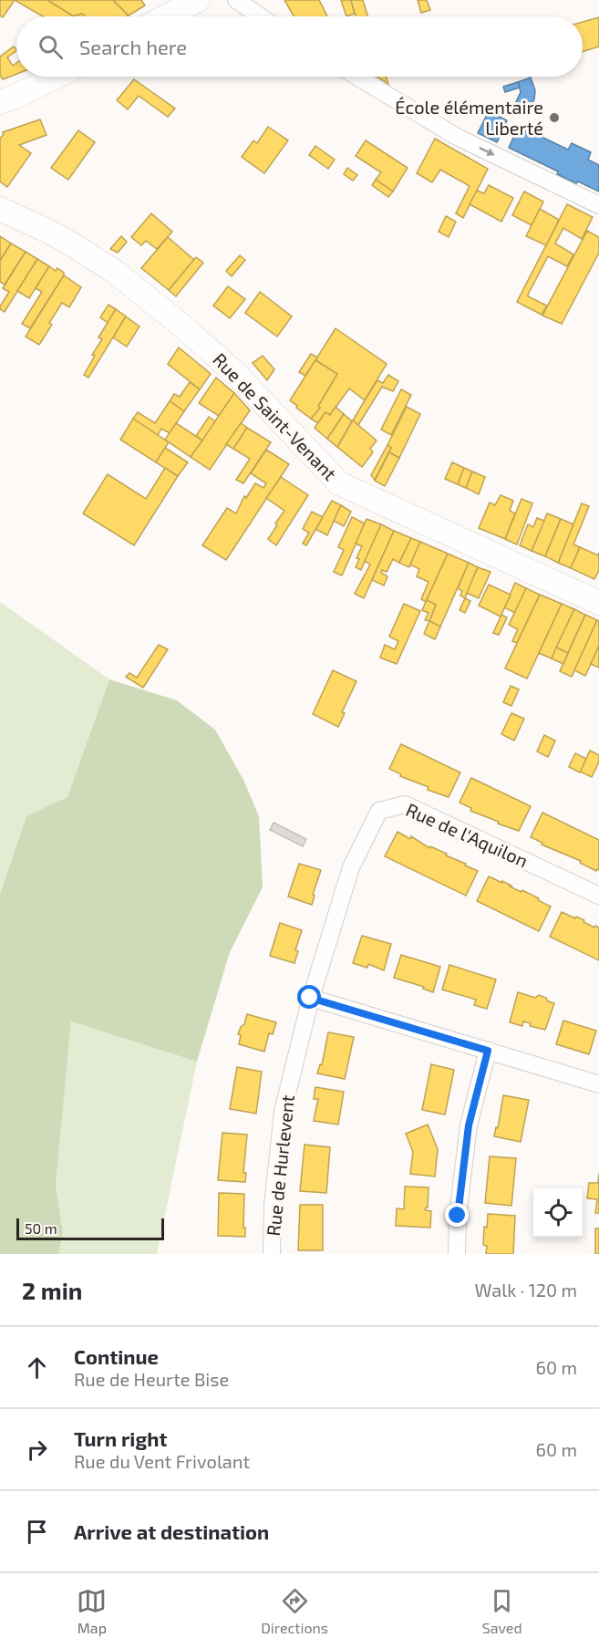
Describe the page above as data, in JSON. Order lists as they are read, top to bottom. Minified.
{"streets":{"main road":["Rue de Saint-Venant"],"street":["Rue de l'Aquilon","Rue de Hurlevent"]},"crossings":[["Rue de l'Aquilon","Rue de Hurlevent"]],"places":["École élémentaire Liberté"],"scale_bar":"50 m","page":{"search":"Search here","scale":"50 m","heading":["2 min","Walk · 120 m"],"list":[["Continue","Rue de Heurte Bise","60 m"],["Turn right","Rue du Vent Frivolant","60 m"],"Arrive at destination"],"nav":["Map","Directions","Saved"]}}
